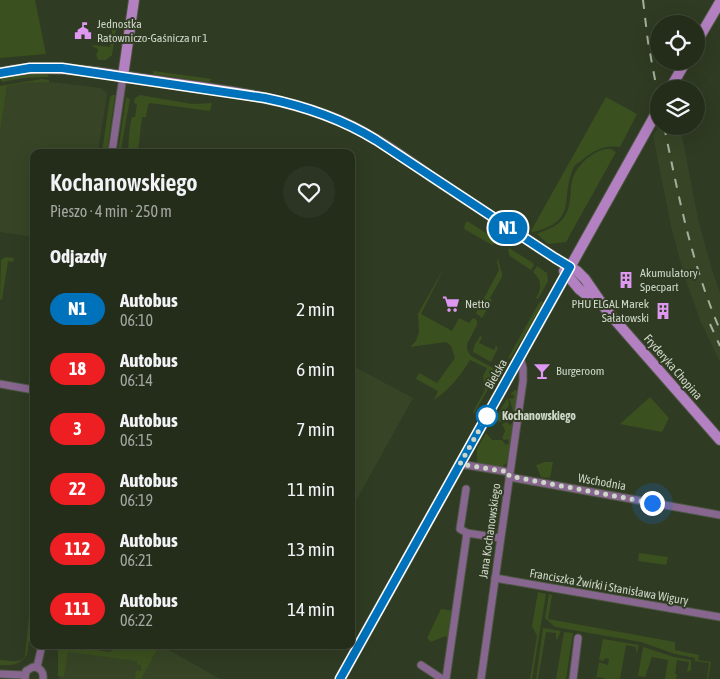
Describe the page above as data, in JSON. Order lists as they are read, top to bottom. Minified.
{"streets":{"street":["Fryderyka Chopina","Bielska","Wschodnia","Jana Kochanowskiego","Franciszka Żwirki i Stanisława Wigury"]},"crossings":[["Fryderyka Chopina","Bielska"],["Bielska","Wschodnia"],["Bielska","Jana Kochanowskiego"],["Wschodnia","Jana Kochanowskiego"],["Jana Kochanowskiego","Franciszka Żwirki i Stanisława Wigury"]],"places":{"public building":["Jednostka Ratowniczo-Gaśnicza nr 1"],"building":["Akumulatory Specpart","PHU ELGAL Marek Sałatowski"],"supermarket":["Netto"],"bar":["Burgeroom"],"other":["Kochanowskiego"]},"lines":["bus line N1"],"page":{"on_map":"N1","heading":[["Kochanowskiego","Pieszo · 4 min · 250 m"],"Odjazdy"],"list":[{"mark":"N1","name":"Autobus","note":"06:10","value":"2 min"},{"mark":"18","name":"Autobus","note":"06:14","value":"6 min"},{"mark":"3","name":"Autobus","note":"06:15","value":"7 min"},{"mark":"22","name":"Autobus","note":"06:19","value":"11 min"},{"mark":"112","name":"Autobus","note":"06:21","value":"13 min"},{"mark":"111","name":"Autobus","note":"06:22","value":"14 min"}]}}
